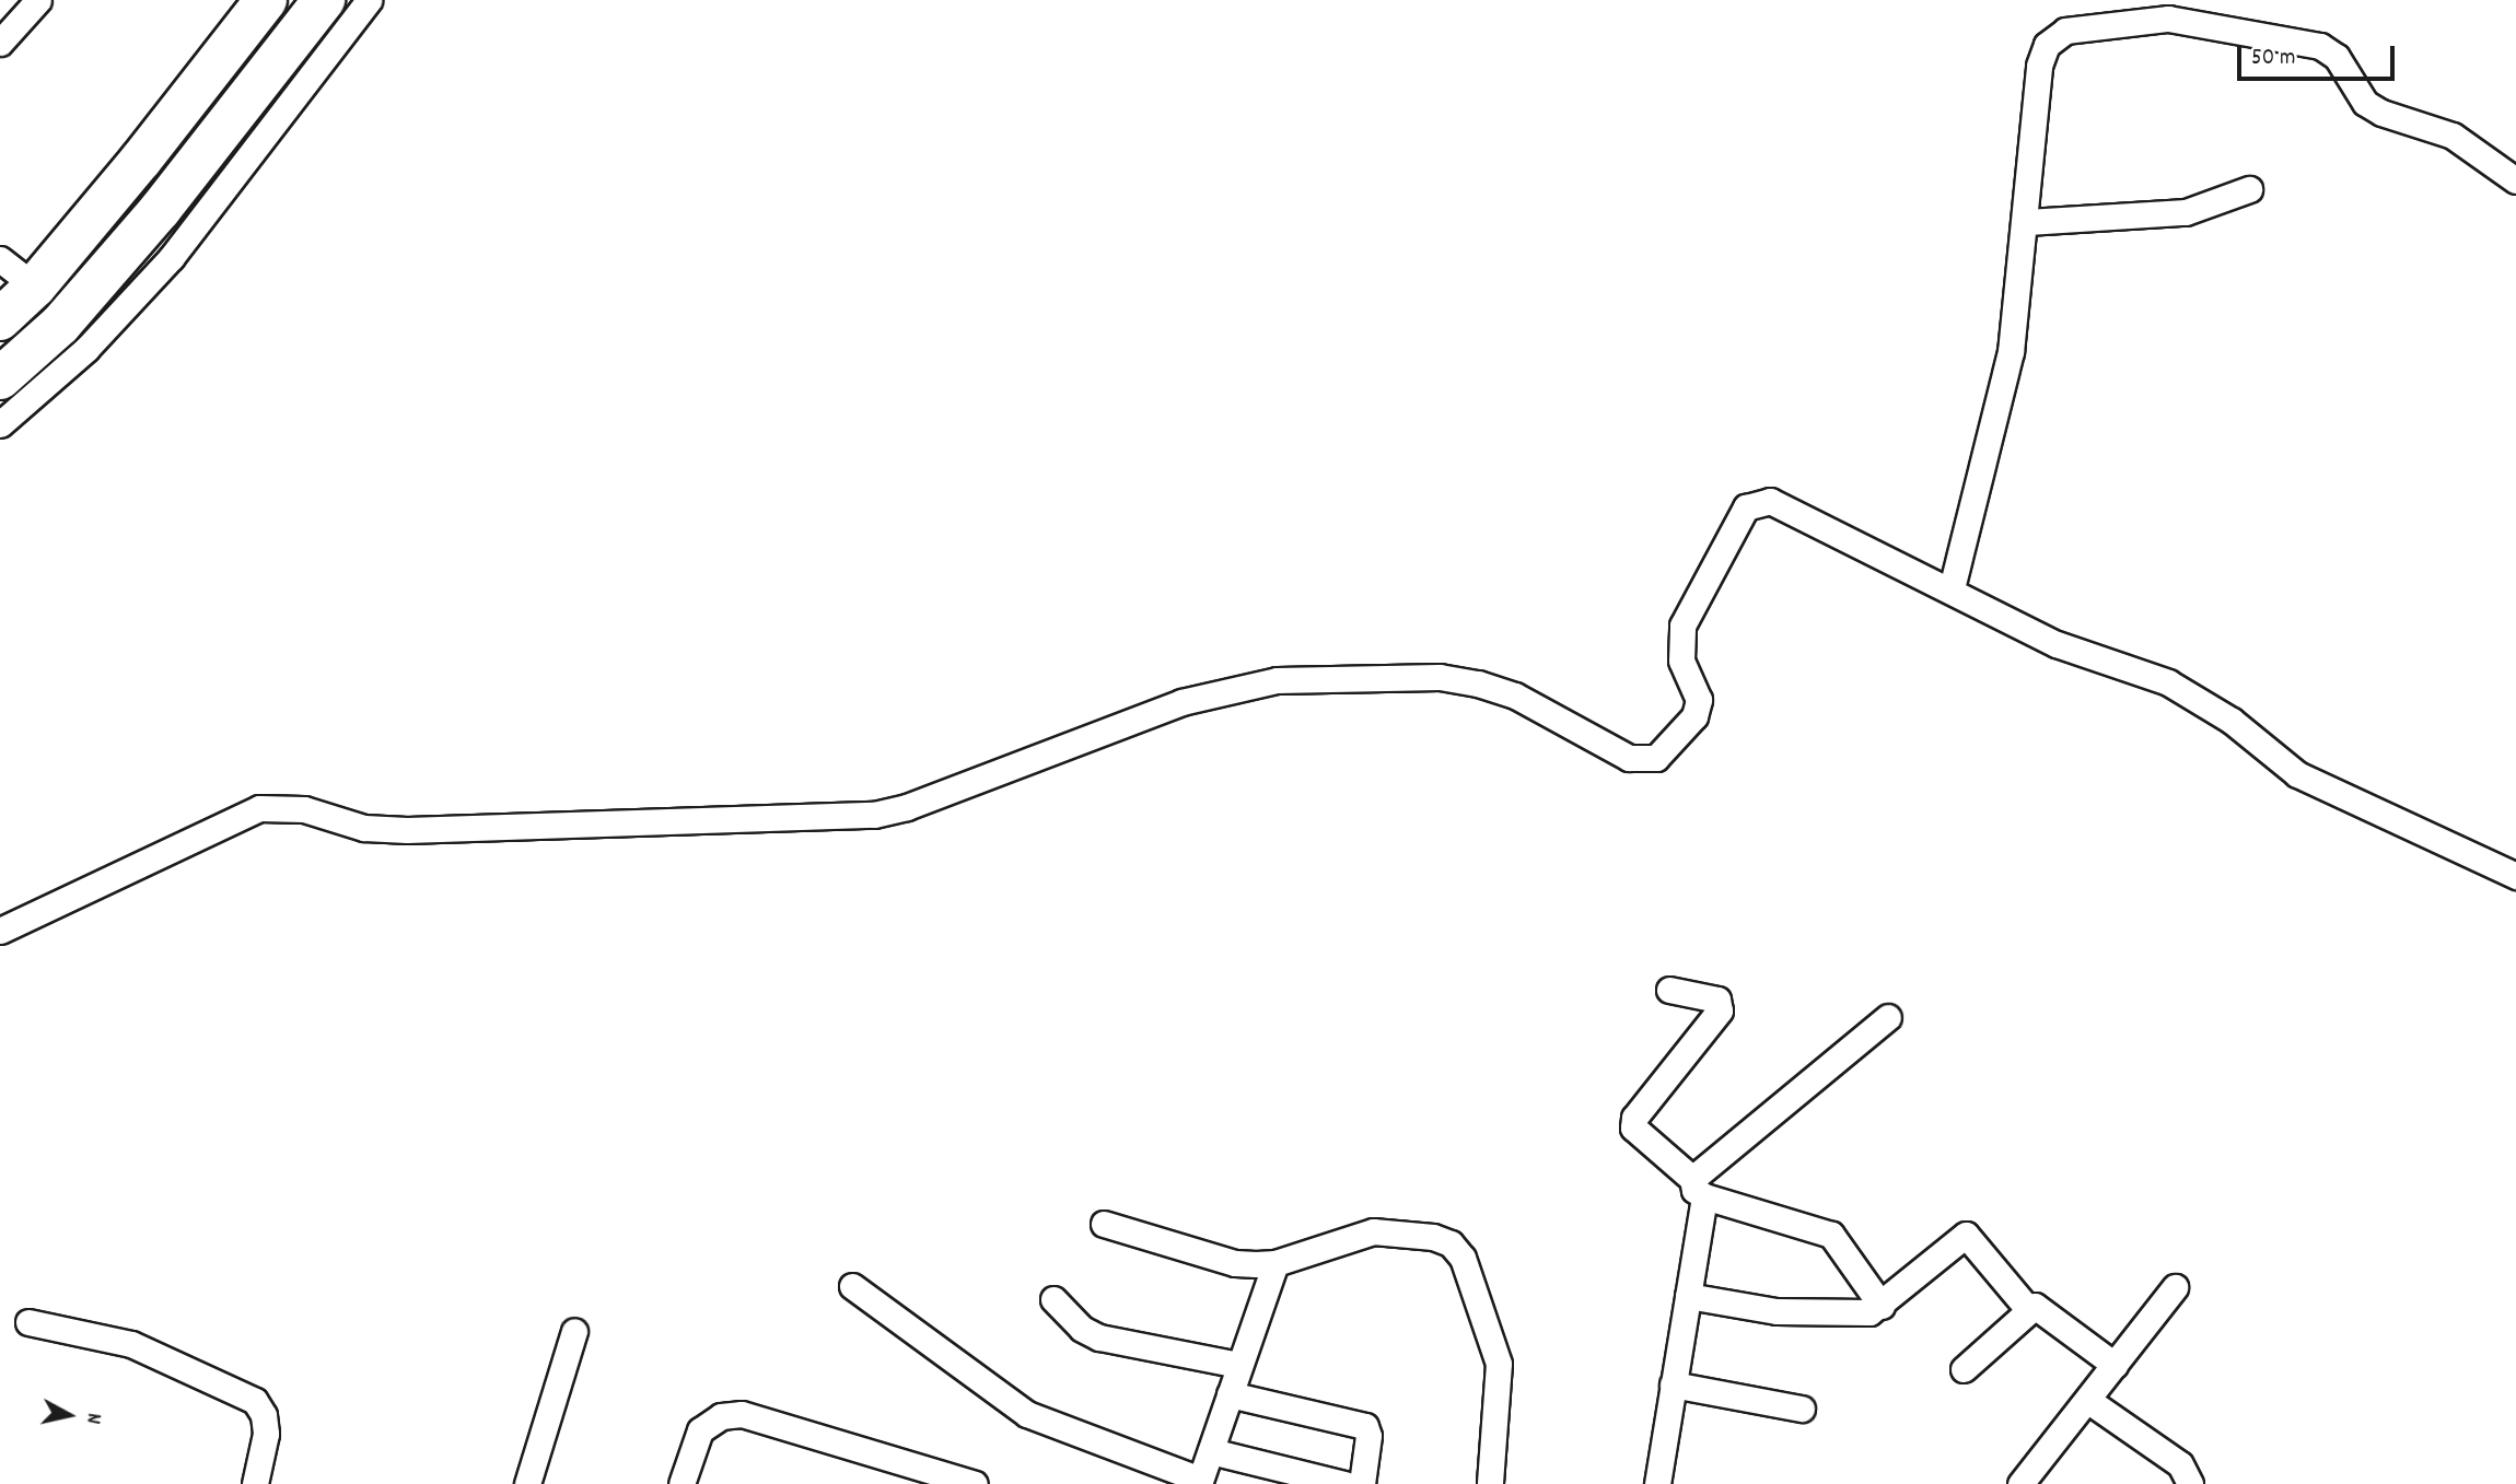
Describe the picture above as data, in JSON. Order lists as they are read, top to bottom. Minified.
{"scale_bar":"50 m","north":"right"}
